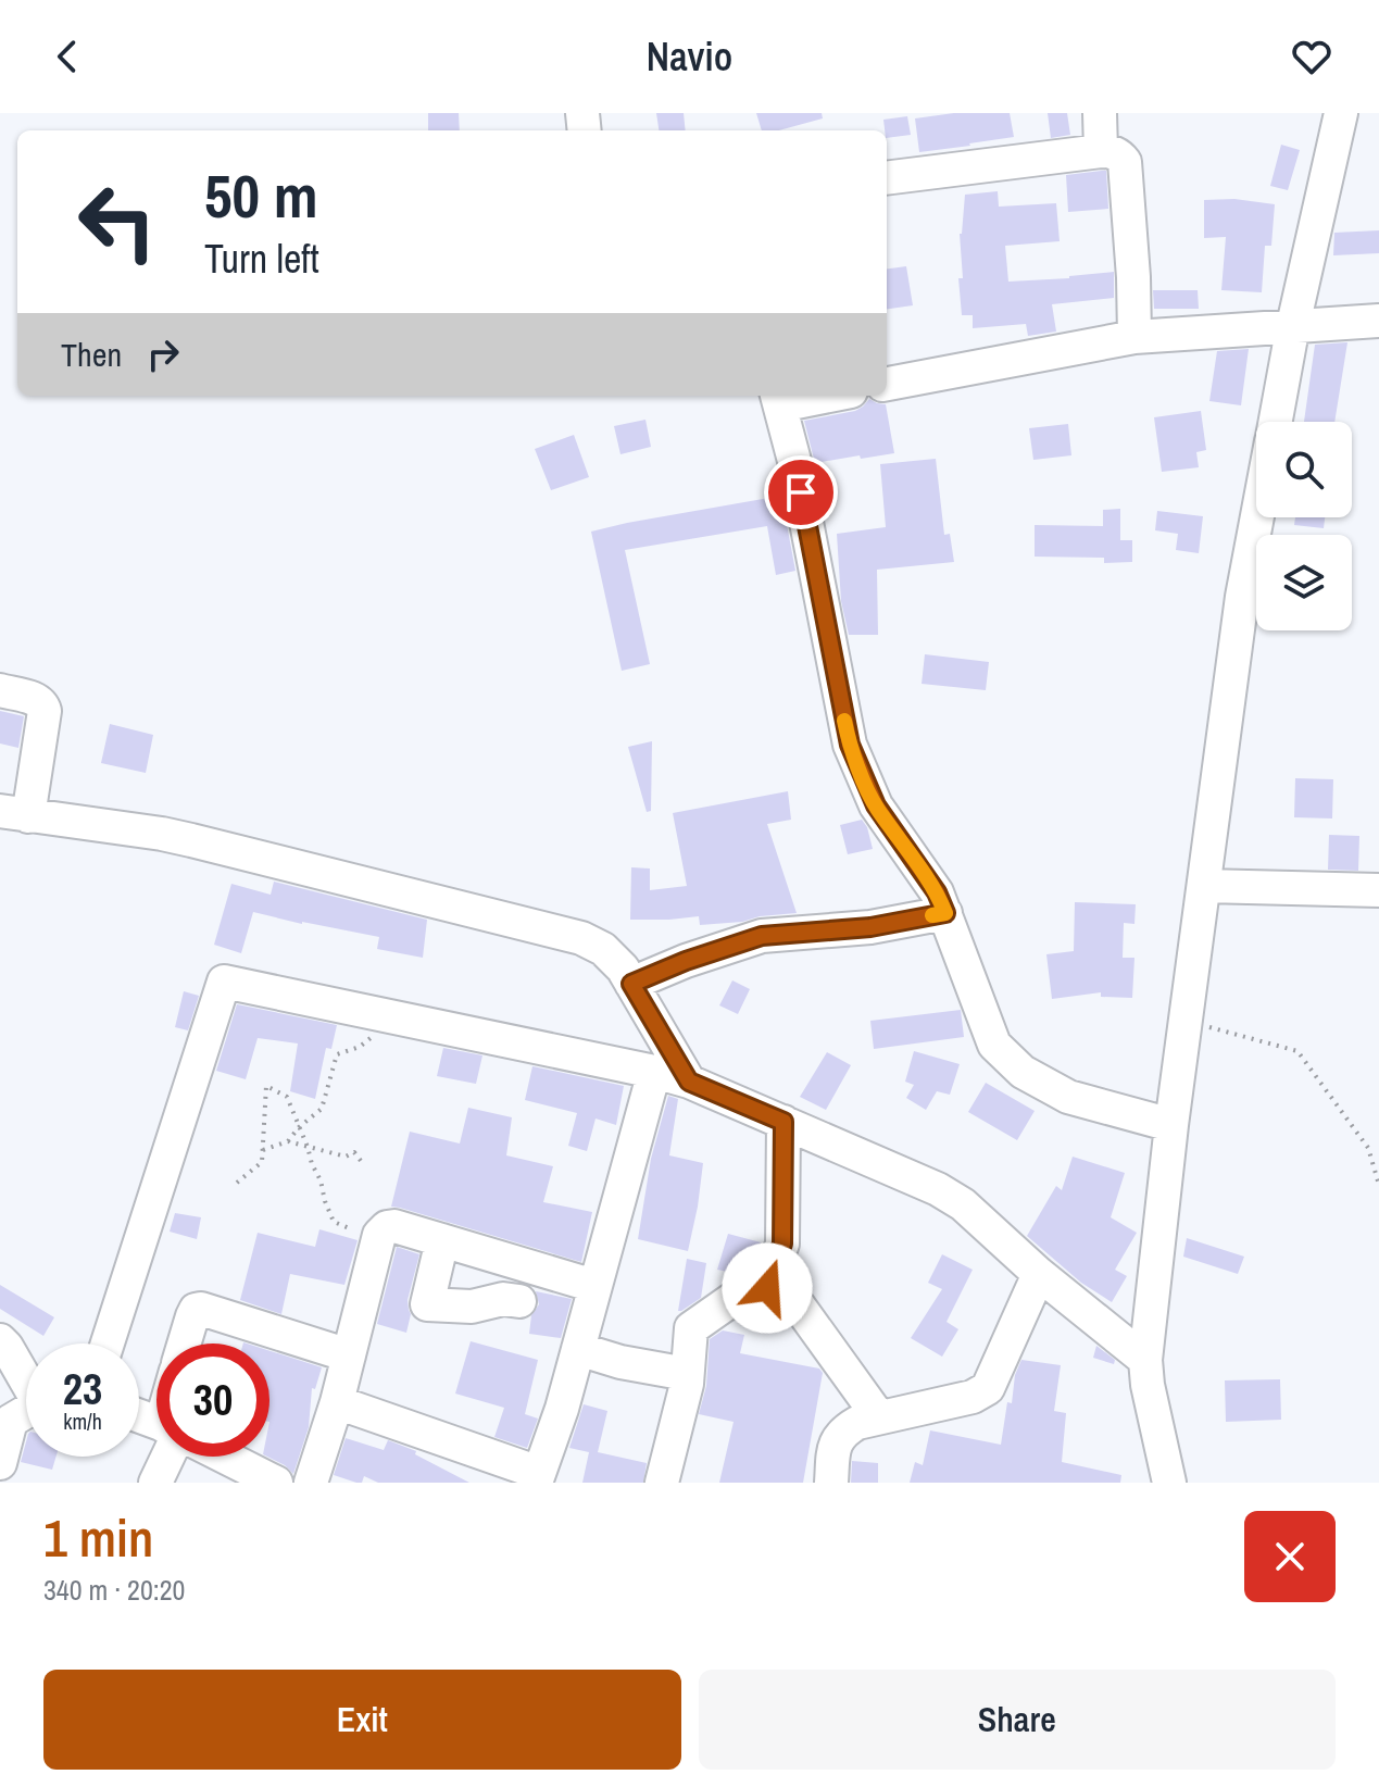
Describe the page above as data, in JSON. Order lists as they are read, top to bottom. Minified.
{"page":{"header":"Navio","turn":["50 m","Turn left"],"then":"Then","speed":"23 km/h","limit":"30","heading":["1 min","340 m · 20:20"],"buttons":["Exit","Share"]}}
